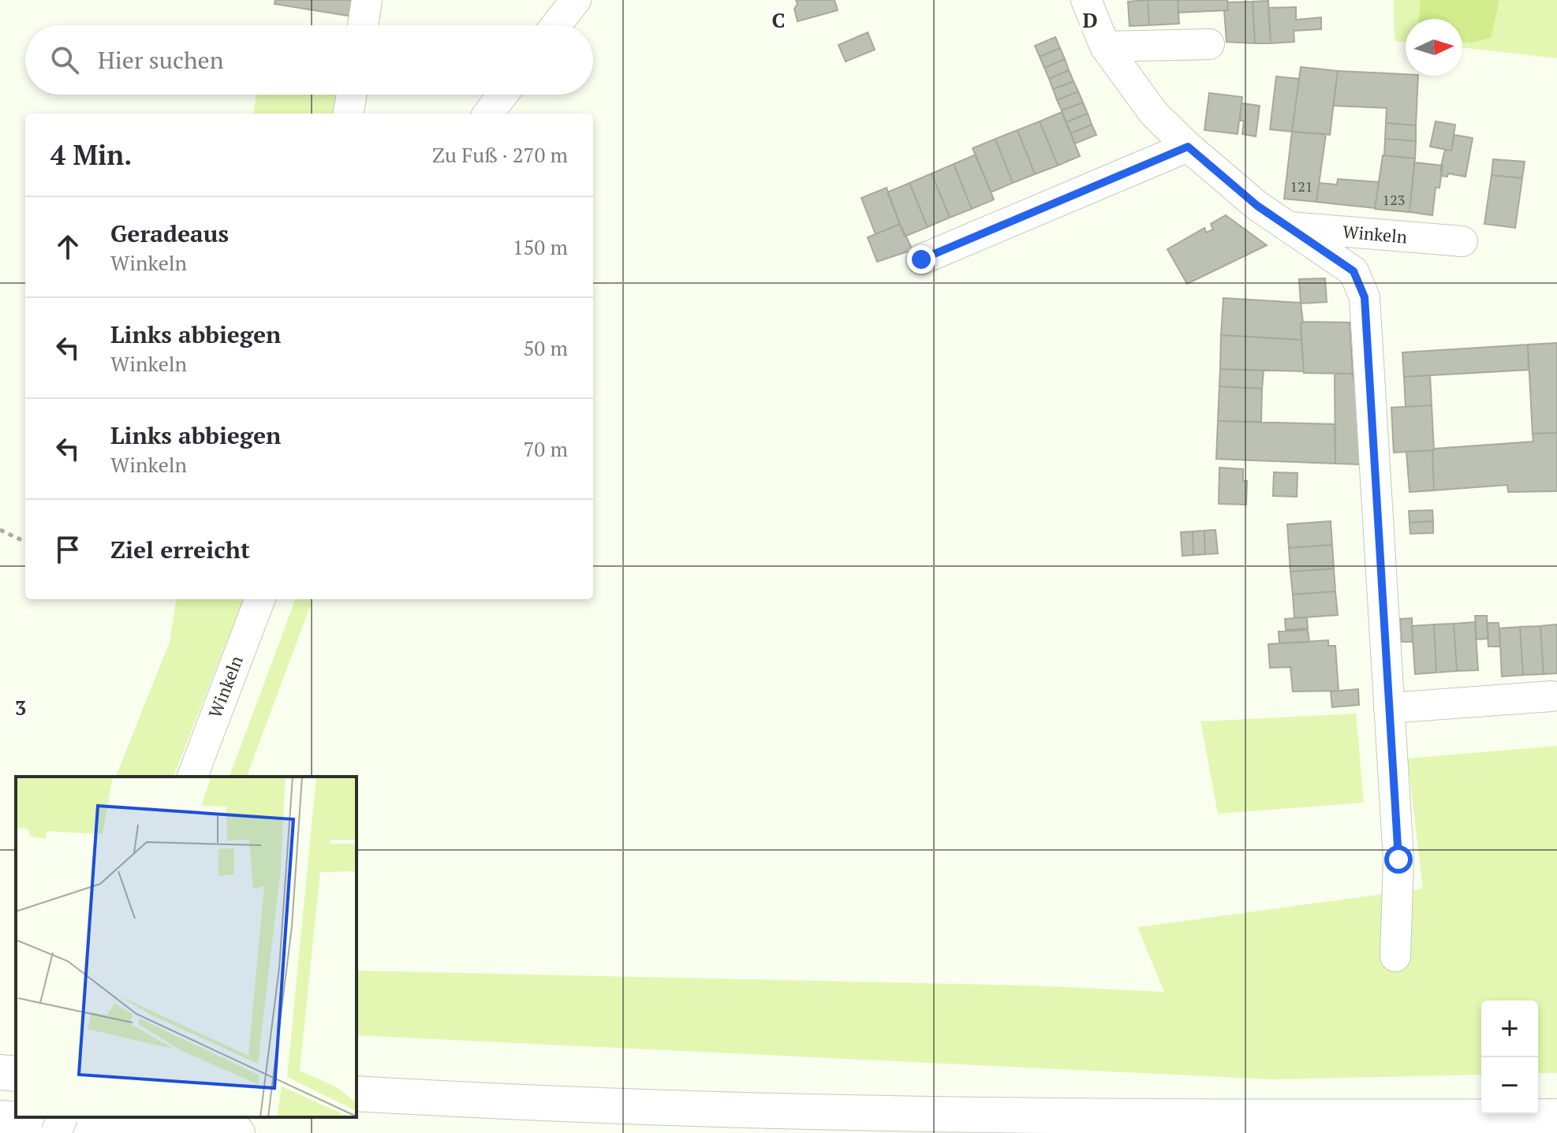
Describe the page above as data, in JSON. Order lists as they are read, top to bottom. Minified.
{"streets":{"street":["Winkeln"]},"house_numbers":["121","123"],"north":"right","page":{"search":"Hier suchen","heading":["4 Min.","Zu Fuß · 270 m"],"list":[["Geradeaus","Winkeln","150 m"],["Links abbiegen","Winkeln","50 m"],["Links abbiegen","Winkeln","70 m"],"Ziel erreicht"],"map_buttons":["+","−"]},"grid":{"columns":["C","D"],"rows":["3"]}}
